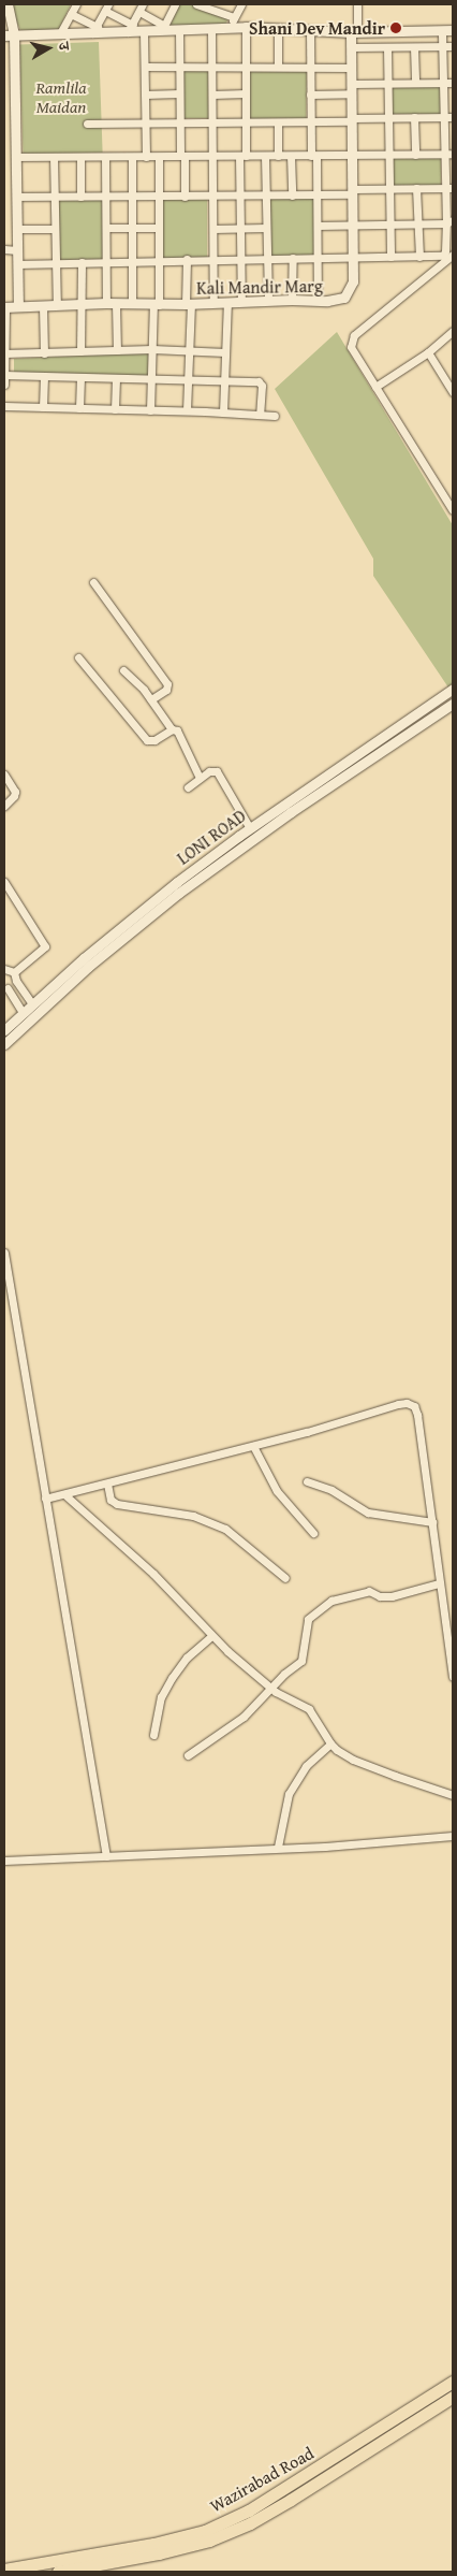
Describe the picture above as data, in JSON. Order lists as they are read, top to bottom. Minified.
{"streets":{"highway":["Wazirabad Road"],"street":["Kali Mandir Marg","LONI ROAD"]},"parks":["Ramlila Maidan"],"places":["Shani Dev Mandir"],"north":"right"}
